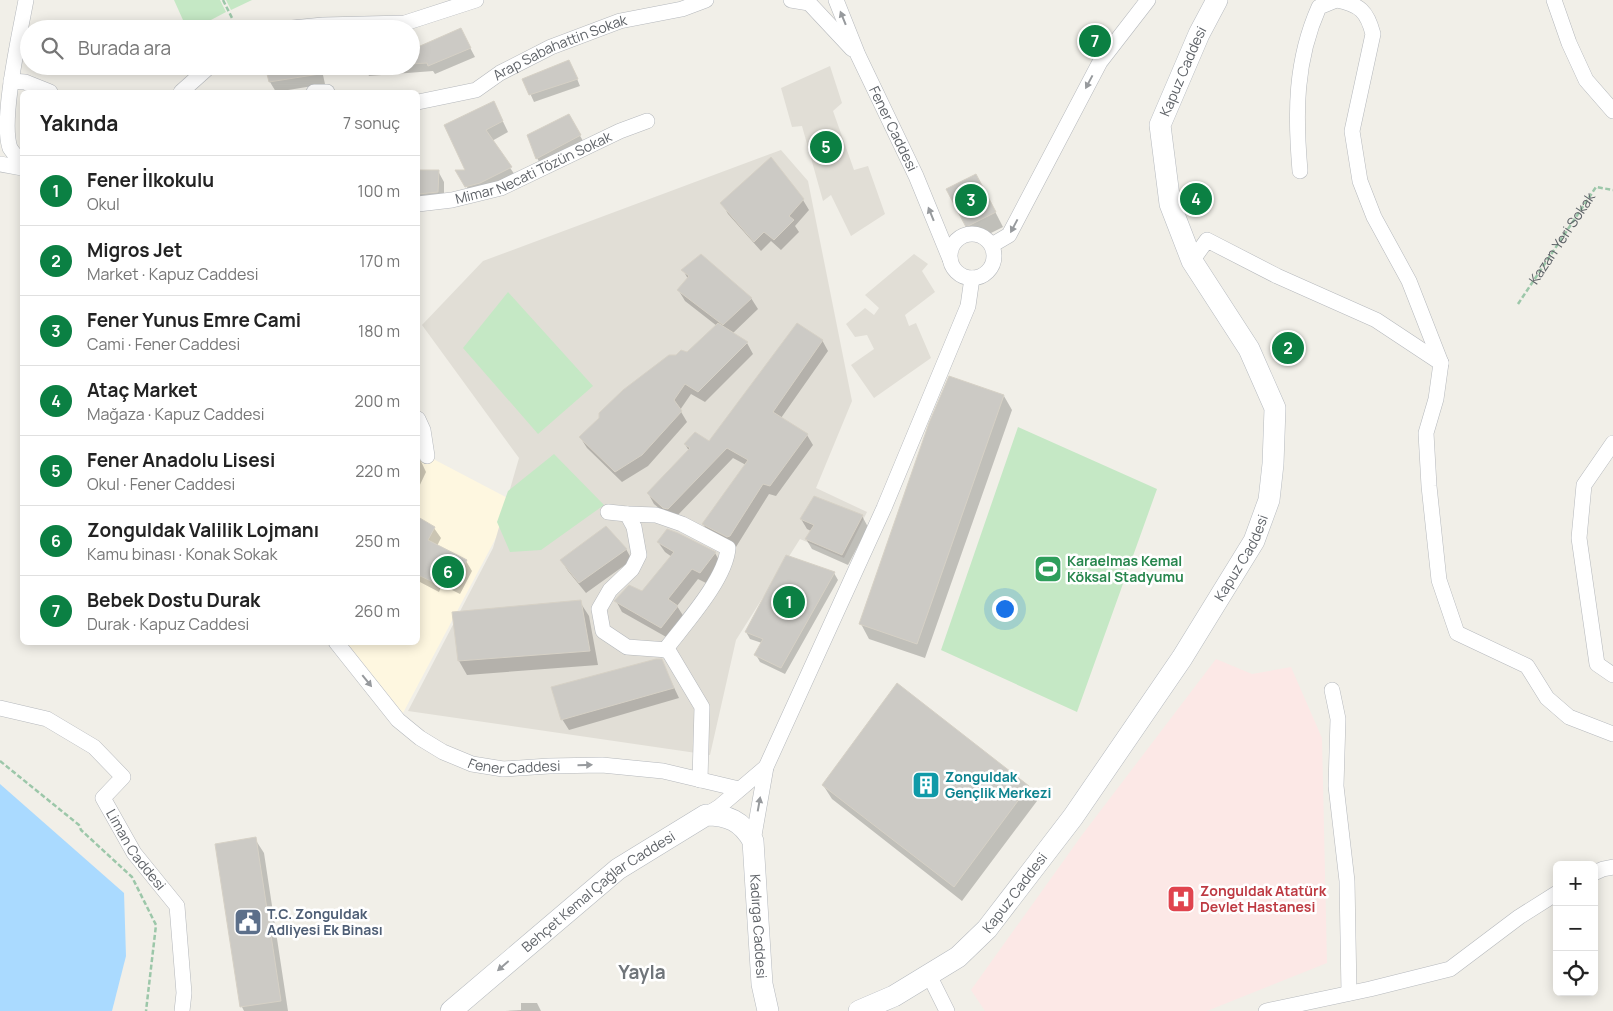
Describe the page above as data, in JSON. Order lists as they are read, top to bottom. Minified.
{"streets":{"main road":["Kapuz Caddesi","Behçet Kemal Çağlar Caddesi","Kadırga Caddesi"],"street":["Arap Sabahattin Sokak","Fener Caddesi","Mimar Necati Tözün Sokak","Liman Caddesi"],"path":["Kazan Yeri Sokak"]},"one_way":["Behçet Kemal Çağlar Caddesi"],"districts":["Yayla"],"places":{"sports":["Karaelmas Kemal Köksal Stadyumu"],"building":["Zonguldak Gençlik Merkezi"],"hospital":["Zonguldak Atatürk Devlet Hastanesi"],"public building":["T.C. Zonguldak Adliyesi Ek Binası"]},"page":{"search":"Burada ara","pins":["7","5","4","3","2","6","1"],"heading":["Yakında","7 sonuç"],"list":[{"mark":"1","name":"Fener İlkokulu","note":"Okul","value":"100 m"},{"mark":"2","name":"Migros Jet","note":"Market · Kapuz Caddesi","value":"170 m"},{"mark":"3","name":"Fener Yunus Emre Cami","note":"Cami · Fener Caddesi","value":"180 m"},{"mark":"4","name":"Ataç Market","note":"Mağaza · Kapuz Caddesi","value":"200 m"},{"mark":"5","name":"Fener Anadolu Lisesi","note":"Okul · Fener Caddesi","value":"220 m"},{"mark":"6","name":"Zonguldak Valilik Lojmanı","note":"Kamu binası · Konak Sokak","value":"250 m"},{"mark":"7","name":"Bebek Dostu Durak","note":"Durak · Kapuz Caddesi","value":"260 m"}],"map_buttons":["+","−"]}}
